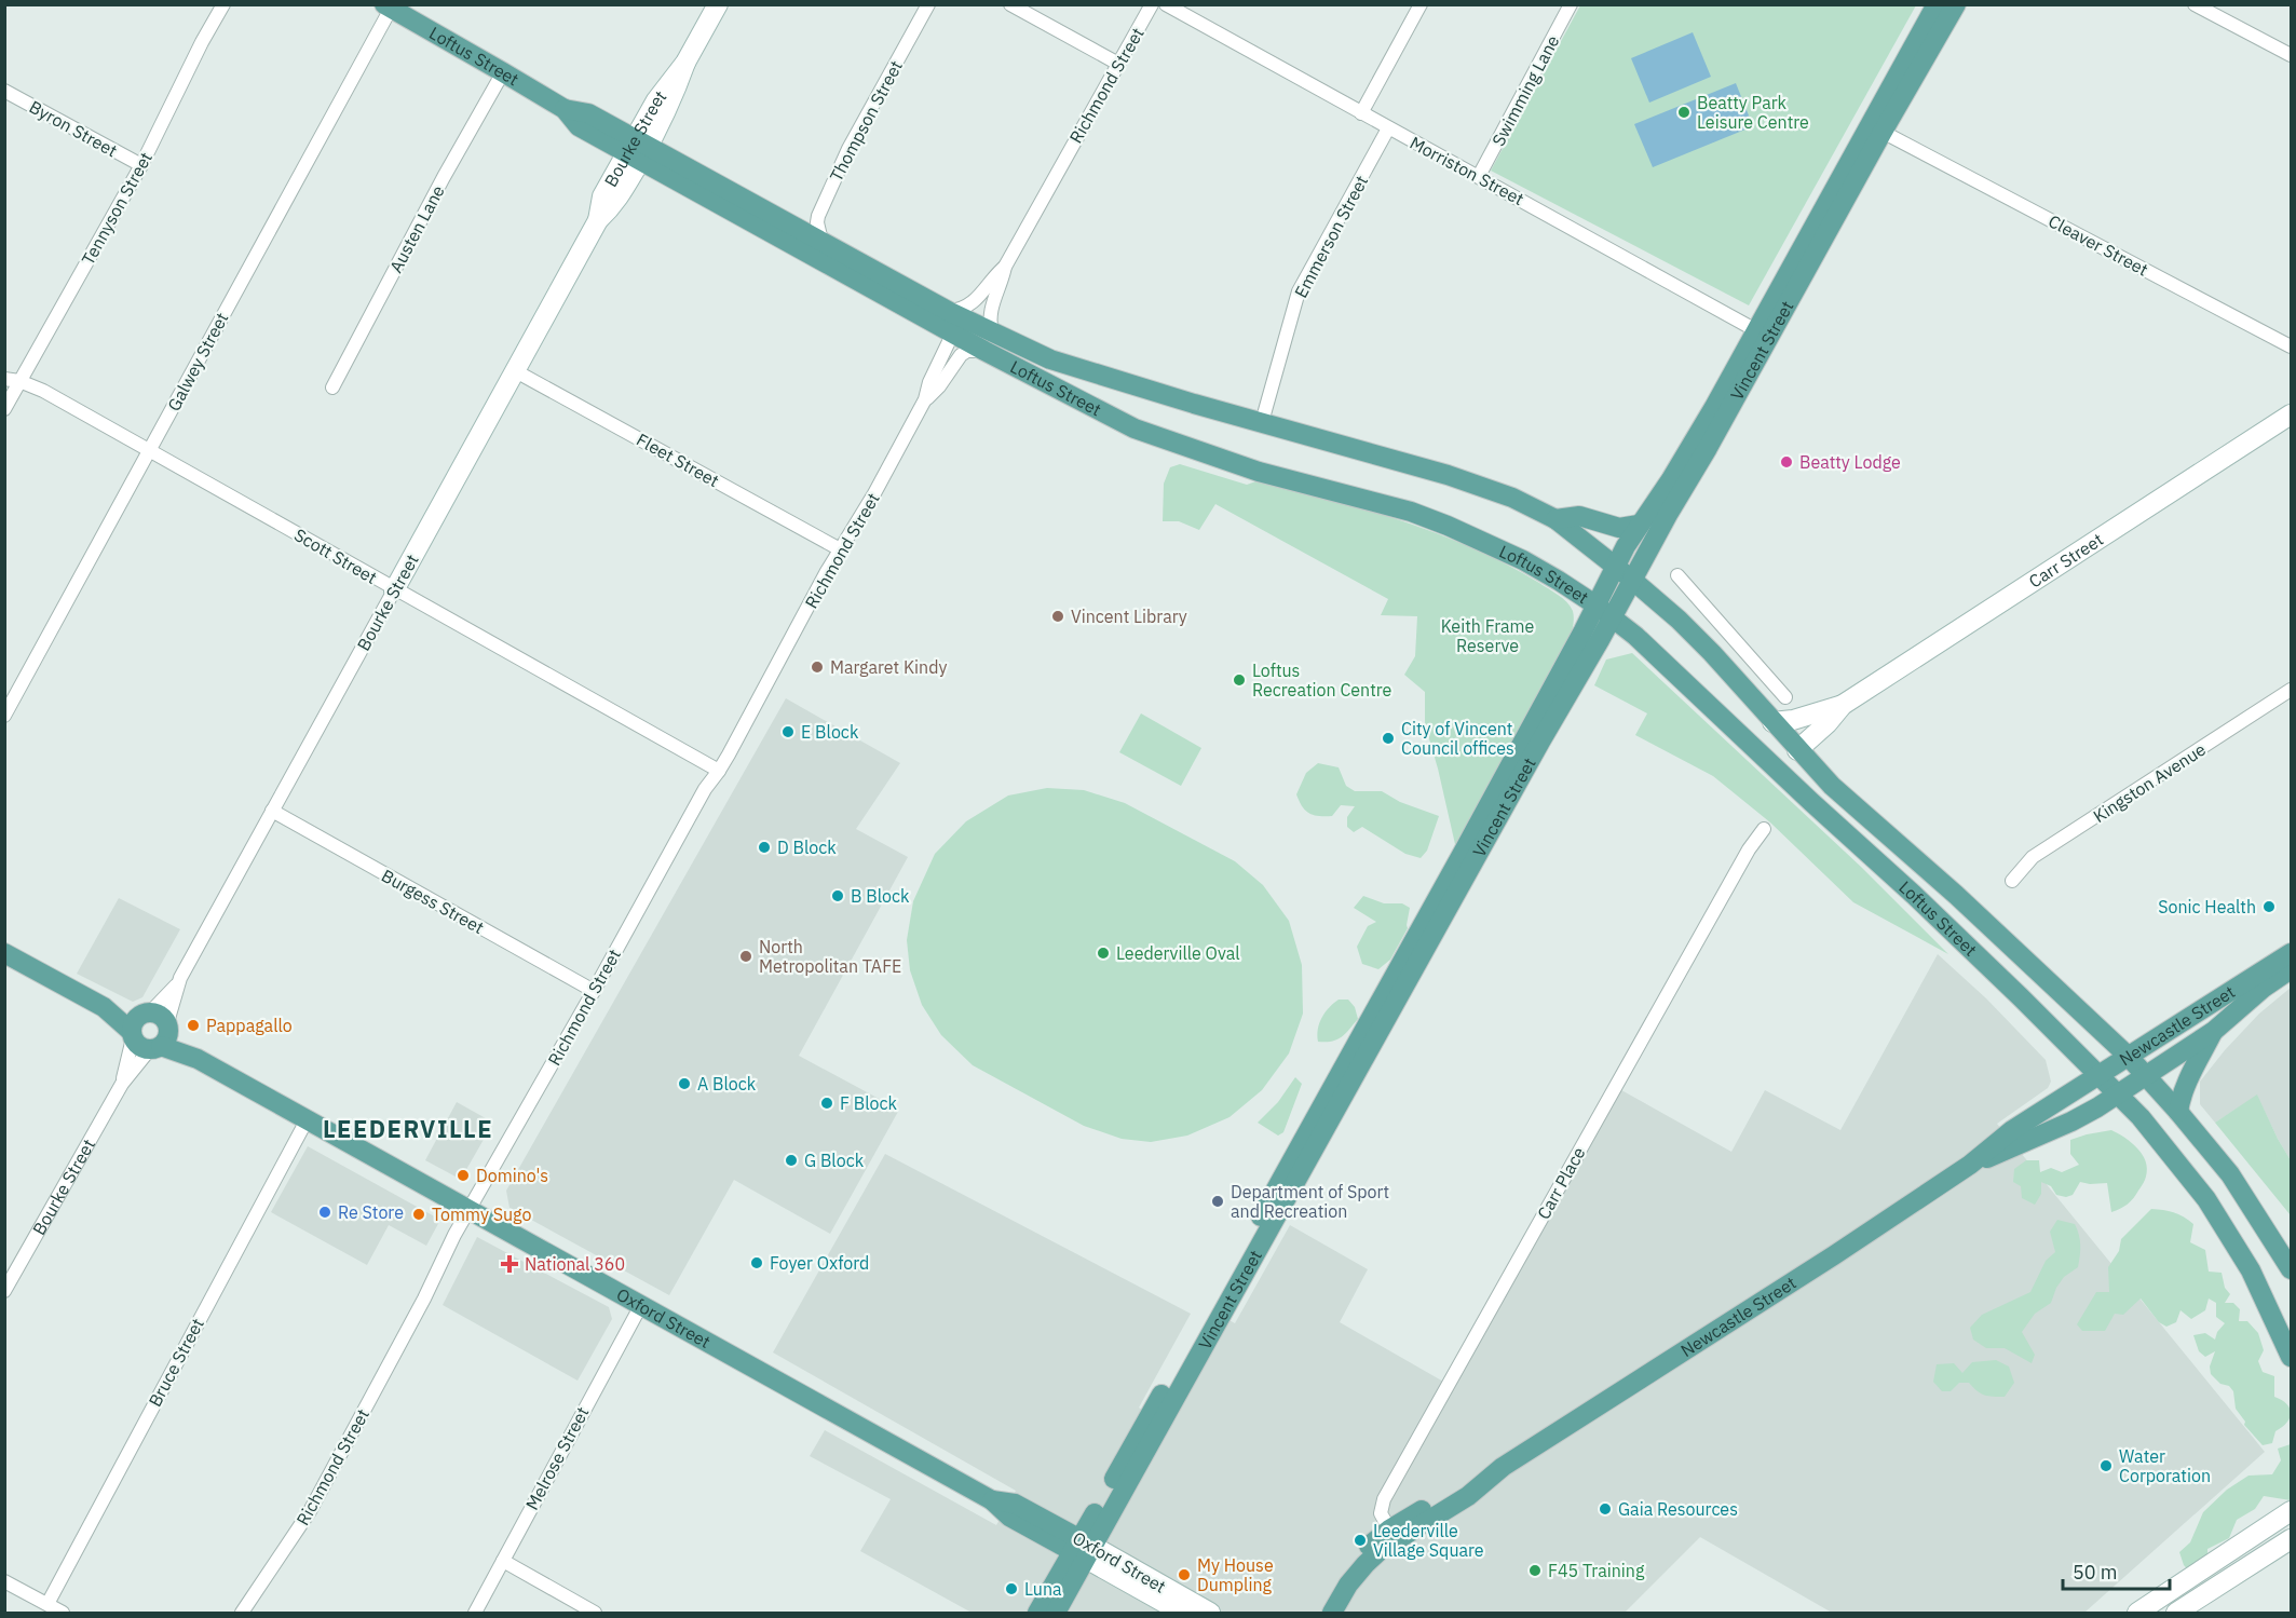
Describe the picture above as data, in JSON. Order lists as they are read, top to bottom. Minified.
{"streets":{"main road":["Loftus Street","Vincent Street","Newcastle Street","Oxford Street"],"street":["Richmond Street","Swimming Lane","Thompson Street","Byron Street","Bourke Street","Morriston Street","Tennyson Street","Austen Lane","Emmerson Street","Cleaver Street","Galwey Street","Fleet Street","Scott Street","Carr Street","Kingston Avenue","Burgess Street","Carr Place","Bruce Street","Melrose Street"]},"crossings":[["Loftus Street","Richmond Street"],["Loftus Street","Thompson Street"],["Loftus Street","Bourke Street"],["Loftus Street","Austen Lane"],["Loftus Street","Emmerson Street"],["Loftus Street","Vincent Street"],["Loftus Street","Galwey Street"],["Loftus Street","Carr Street"],["Loftus Street","Newcastle Street"],["Richmond Street","Fleet Street"],["Richmond Street","Scott Street"],["Richmond Street","Burgess Street"],["Richmond Street","Oxford Street"],["Swimming Lane","Morriston Street"],["Byron Street","Tennyson Street"],["Bourke Street","Fleet Street"],["Bourke Street","Scott Street"],["Bourke Street","Burgess Street"],["Bourke Street","Oxford Street"],["Morriston Street","Emmerson Street"],["Morriston Street","Vincent Street"],["Tennyson Street","Scott Street"],["Cleaver Street","Vincent Street"],["Vincent Street","Oxford Street"],["Galwey Street","Scott Street"],["Newcastle Street","Carr Place"],["Oxford Street","Bruce Street"],["Oxford Street","Melrose Street"]],"districts":["LEEDERVILLE"],"parks":["Keith Frame Reserve"],"places":{"other":["Beatty Park Leisure Centre","Beatty Lodge","Vincent Library","Margaret Kindy","Loftus Recreation Centre","E Block","City of Vincent Council offices","D Block","B Block","Sonic Health","Leederville Oval","North Metropolitan TAFE","Pappagallo","A Block","F Block","G Block","Domino's","Department of Sport and Recreation","Re Store","Tommy Sugo","Foyer Oxford","Water Corporation","Gaia Resources","Leederville Village Square","F45 Training","My House Dumpling","Luna"],"health":["National 360"]},"scale_bar":"50 m"}
